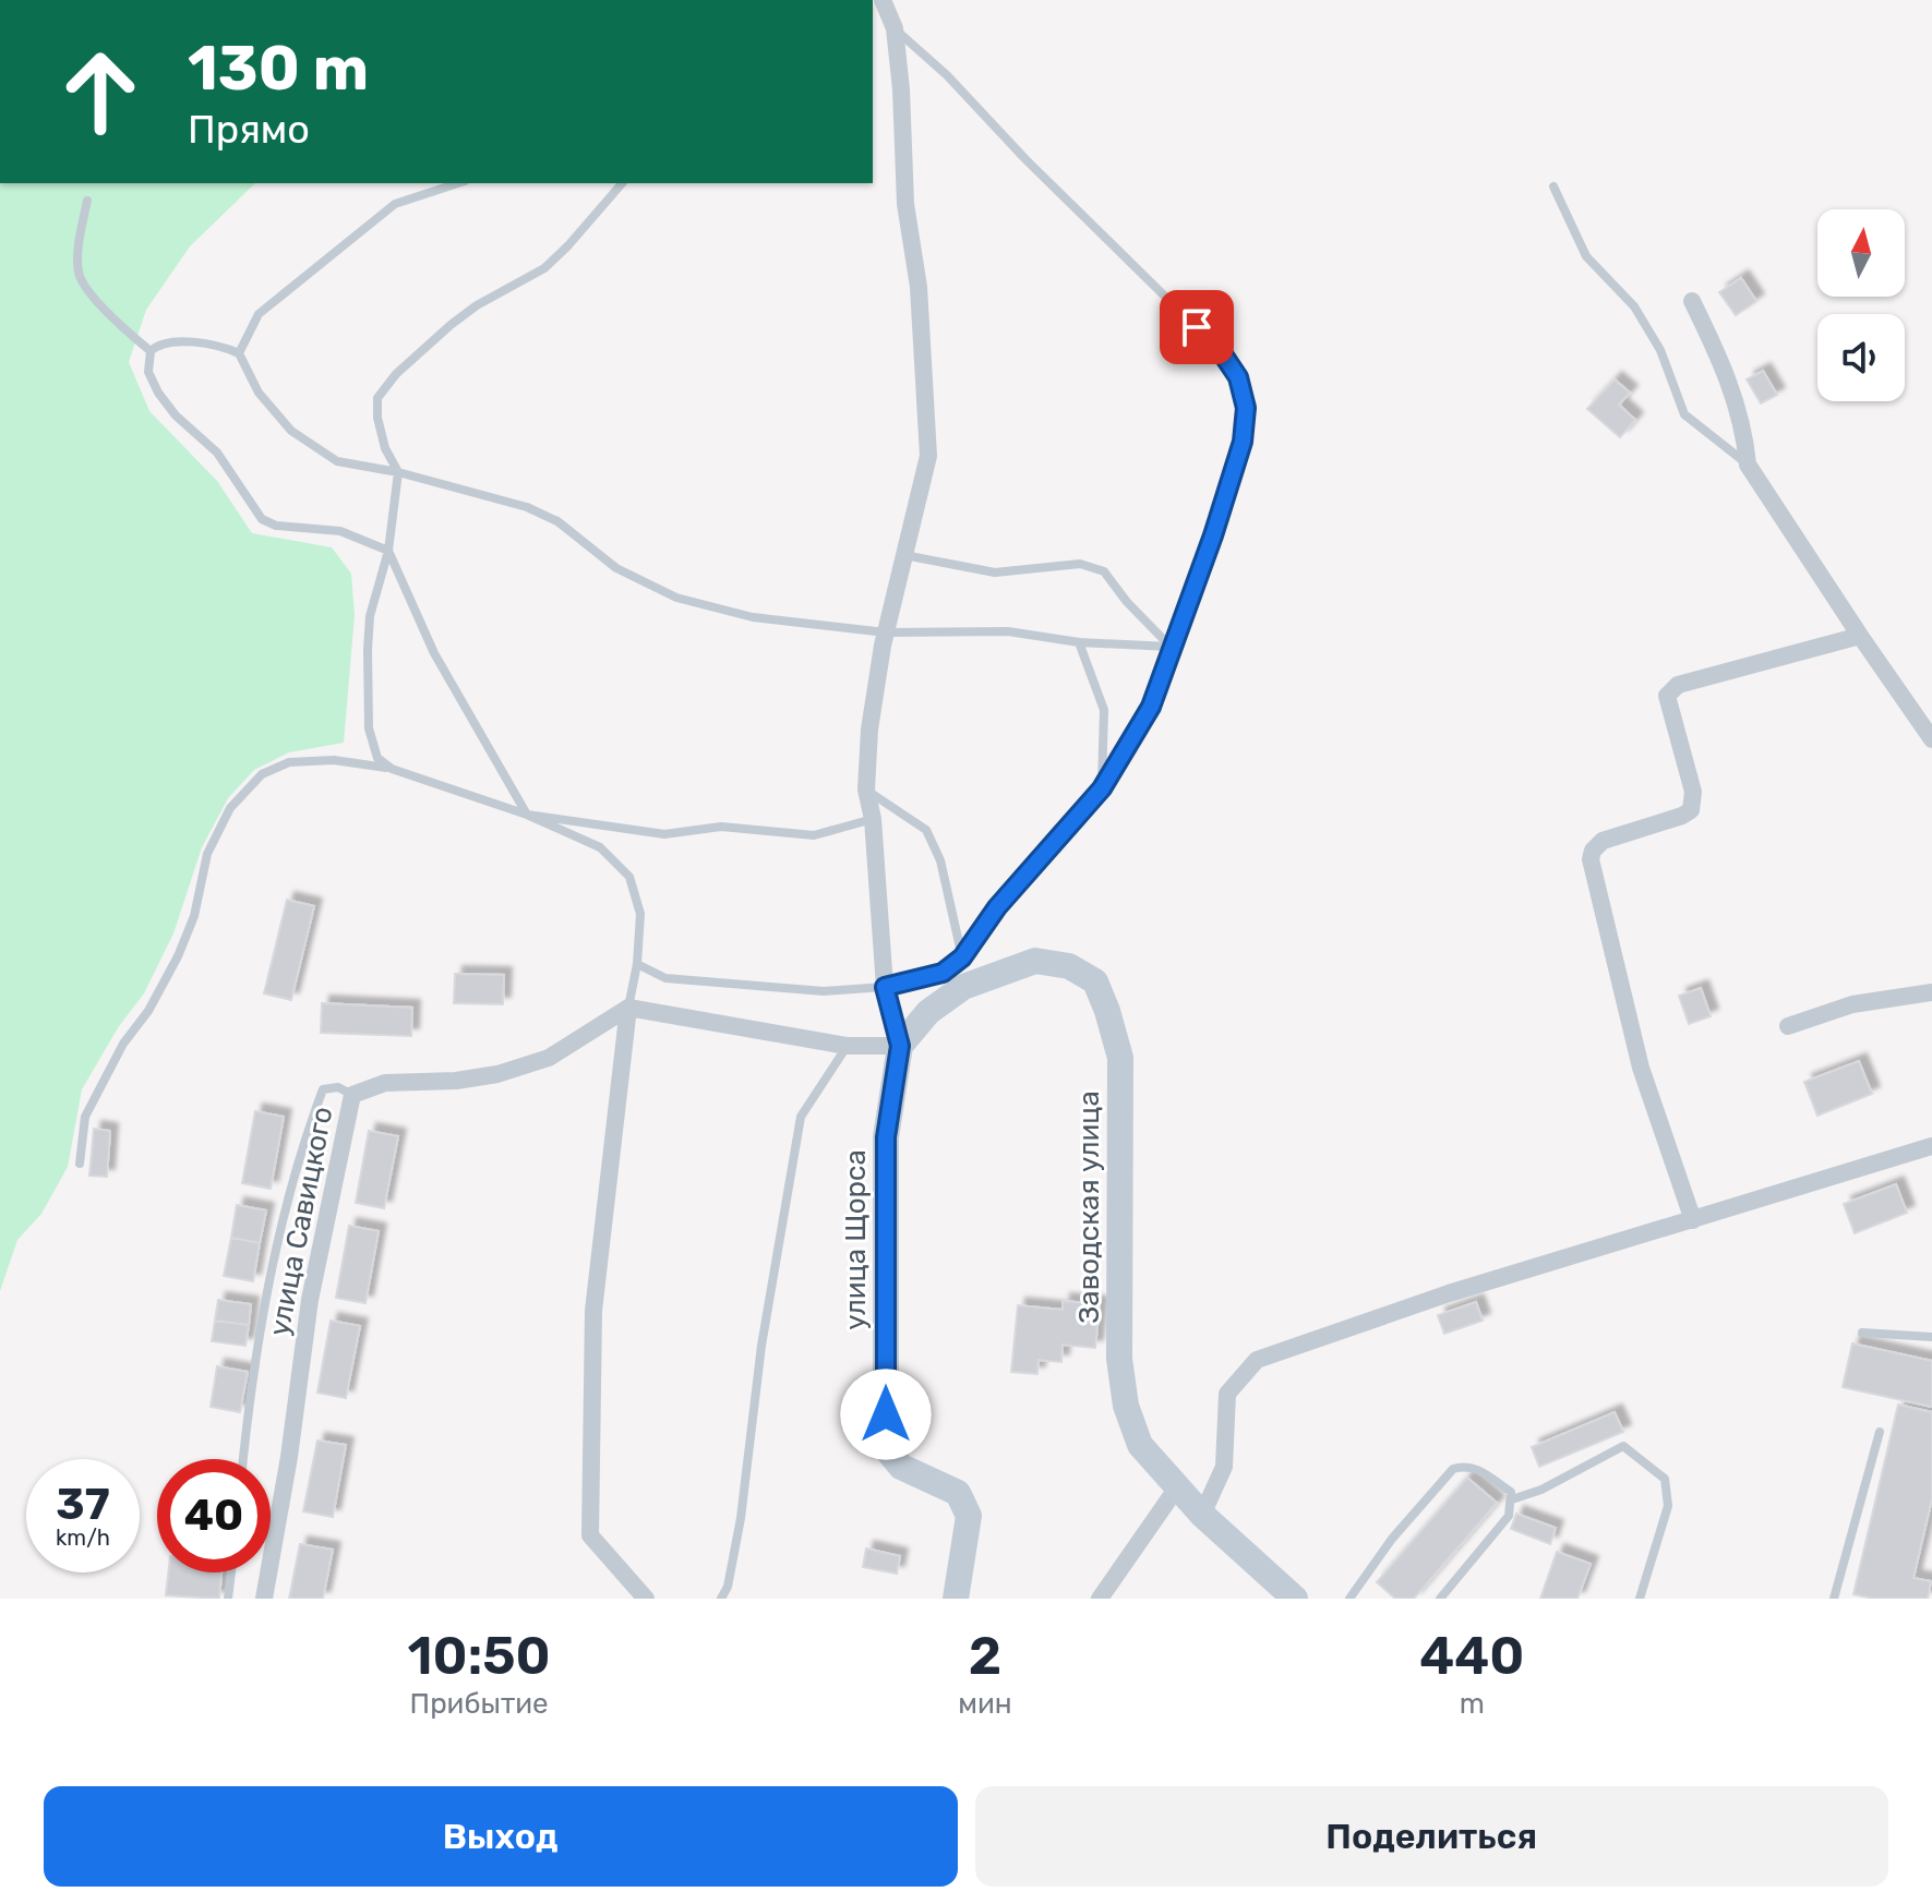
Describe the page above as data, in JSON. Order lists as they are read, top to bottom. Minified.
{"streets":{"street":["Заводская улица","улица Савицкого","улица Щорса"]},"crossings":[["Заводская улица","улица Щорса"]],"north":"top","page":{"turn":["130 m","Прямо"],"speed":"37 km/h","limit":"40","eta":["10:50","Прибытие","2","мин","440","m"],"buttons":["Выход","Поделиться"]}}
